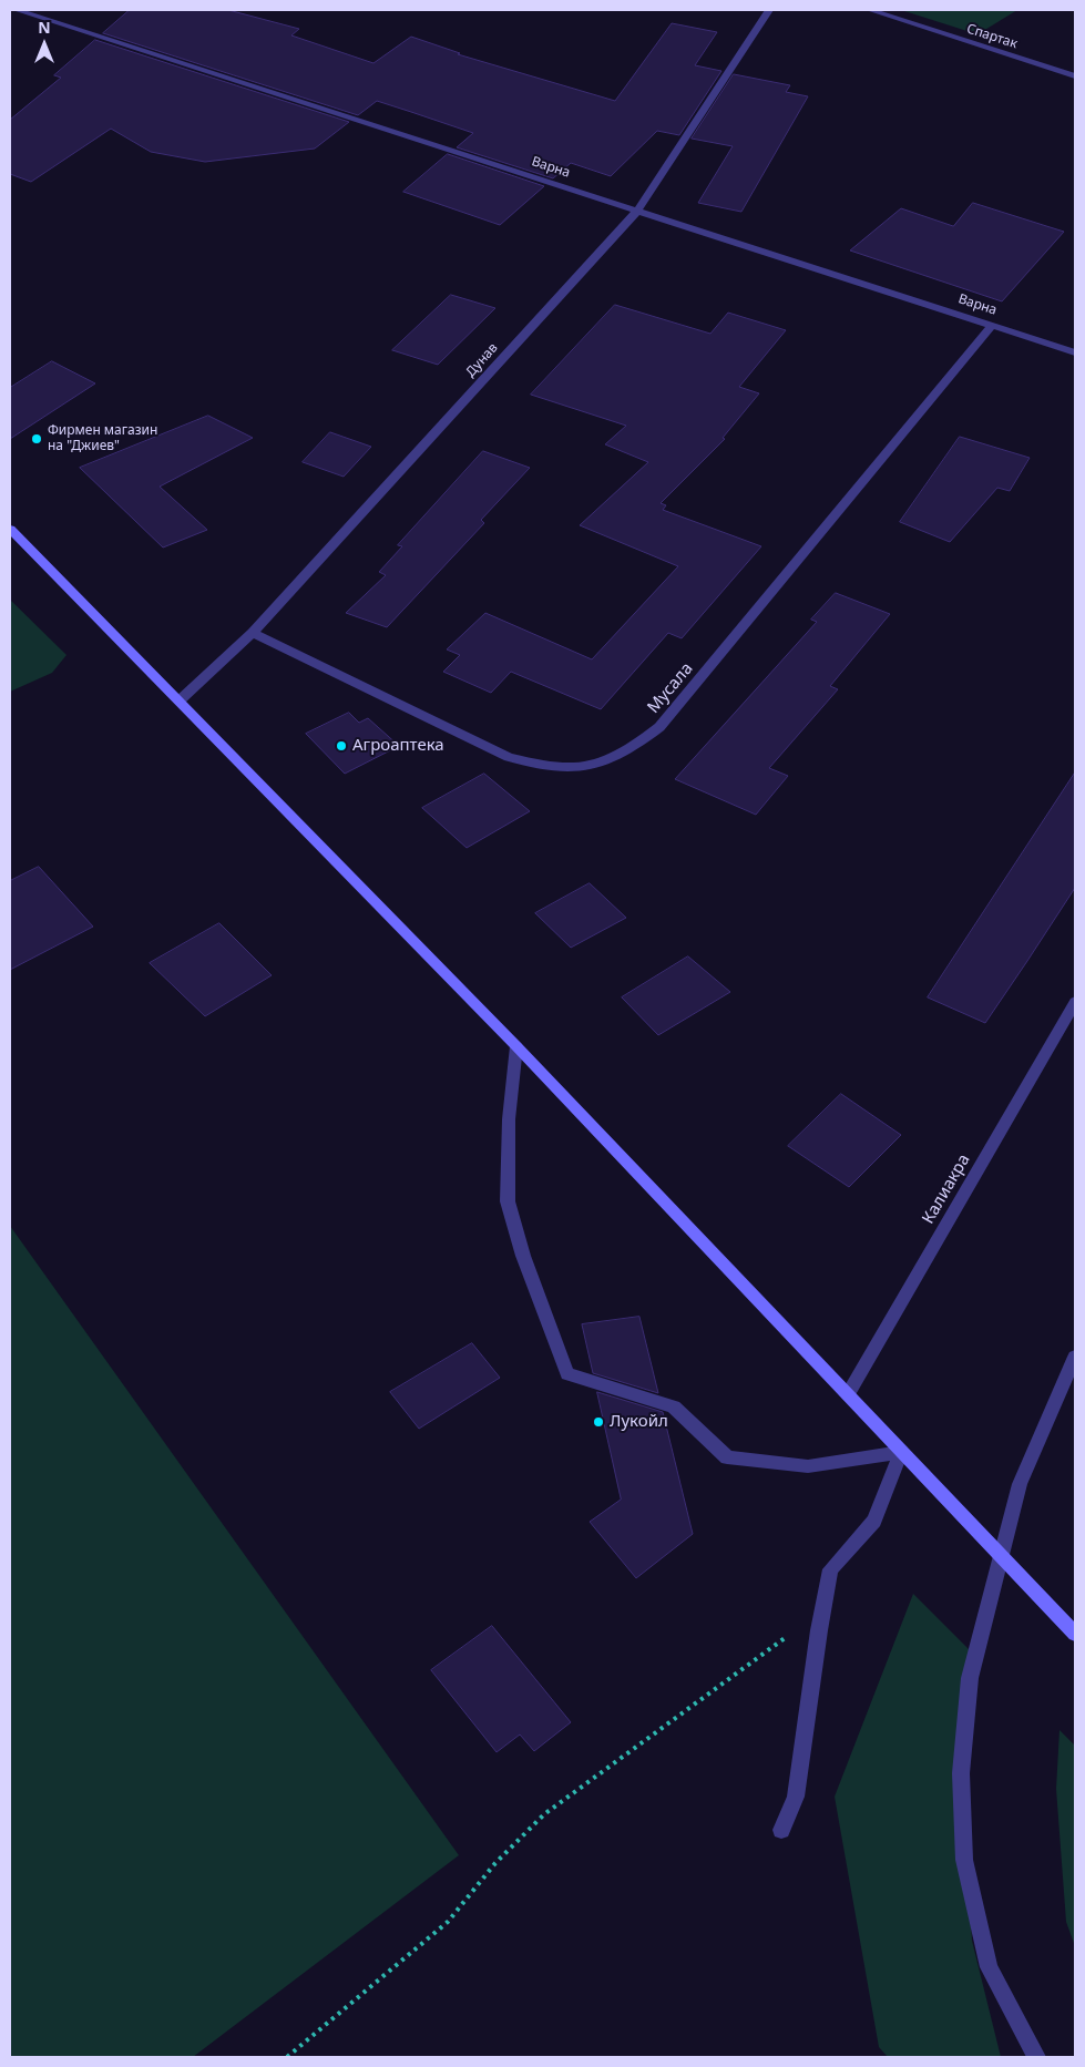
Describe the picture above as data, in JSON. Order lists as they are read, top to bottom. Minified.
{"streets":{"street":["Спартак","Варна","Дунав","Мусала","Калиакра"]},"crossings":[["Варна","Дунав"],["Варна","Мусала"],["Дунав","Мусала"]],"places":["Фирмен магазин на \"Джиев\"","Агроаптека","Лукойл"],"north":"top"}
